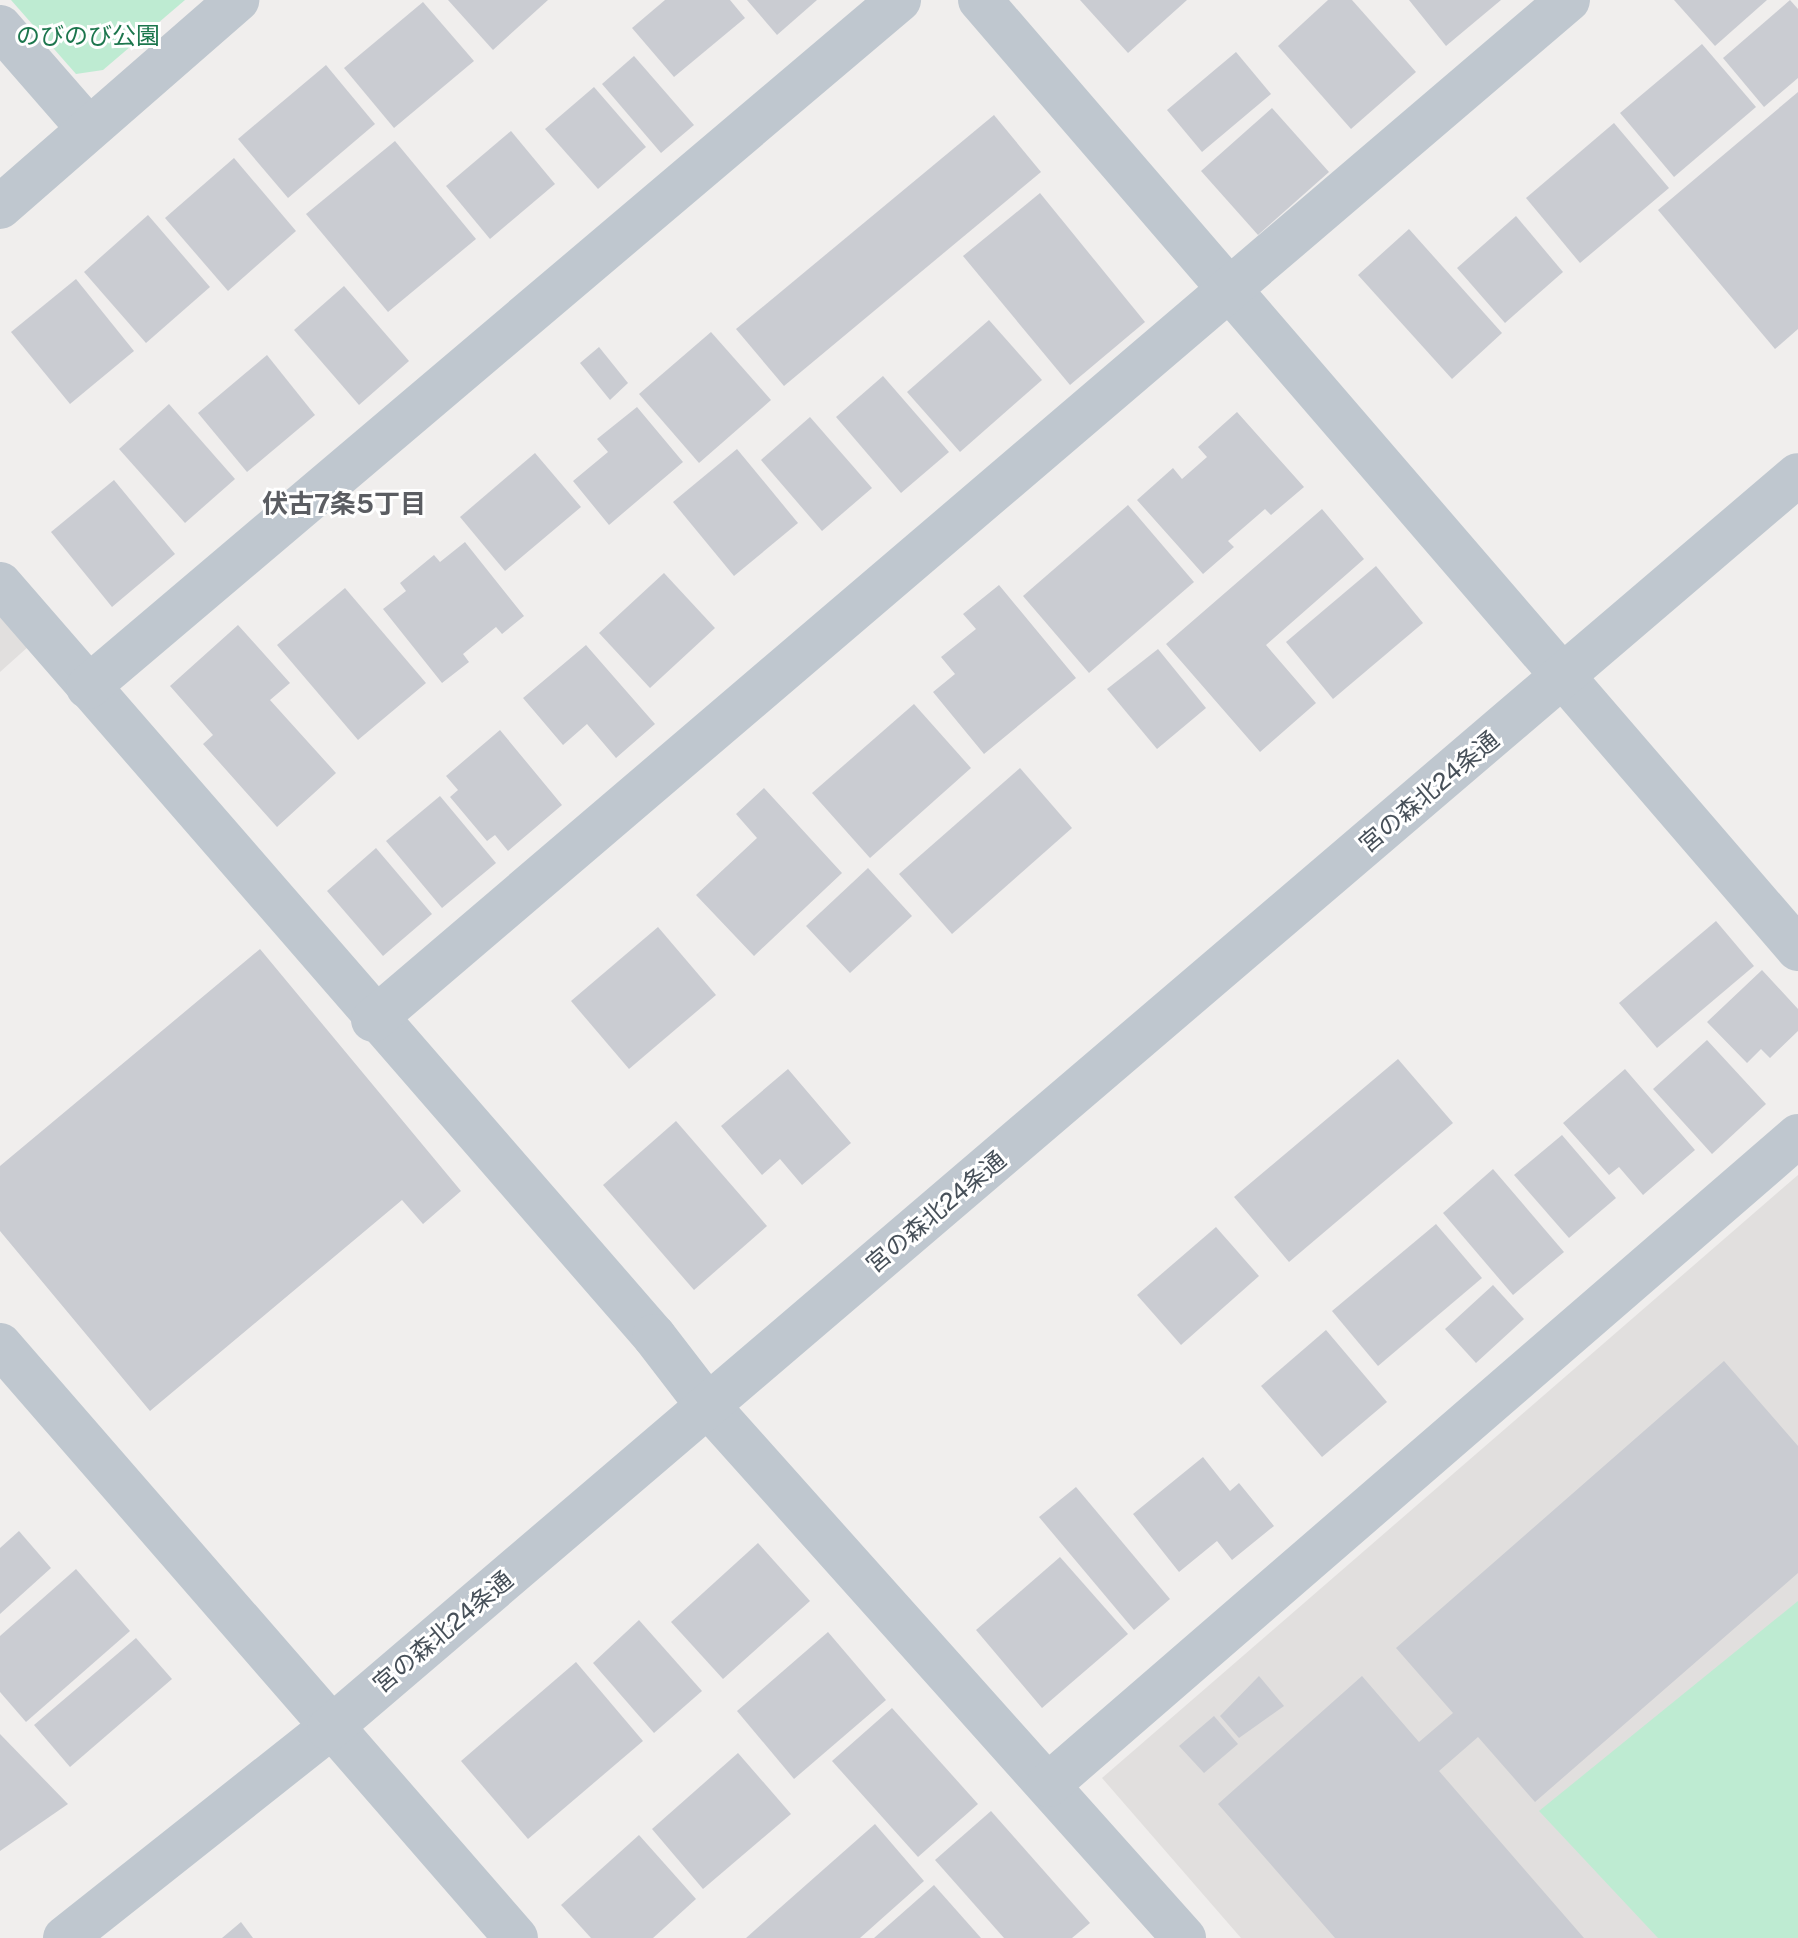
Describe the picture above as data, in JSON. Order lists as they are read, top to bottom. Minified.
{"streets":{"street":["宮の森北24条通"]},"districts":["伏古7条5丁目"],"parks":["のびのび公園"]}
